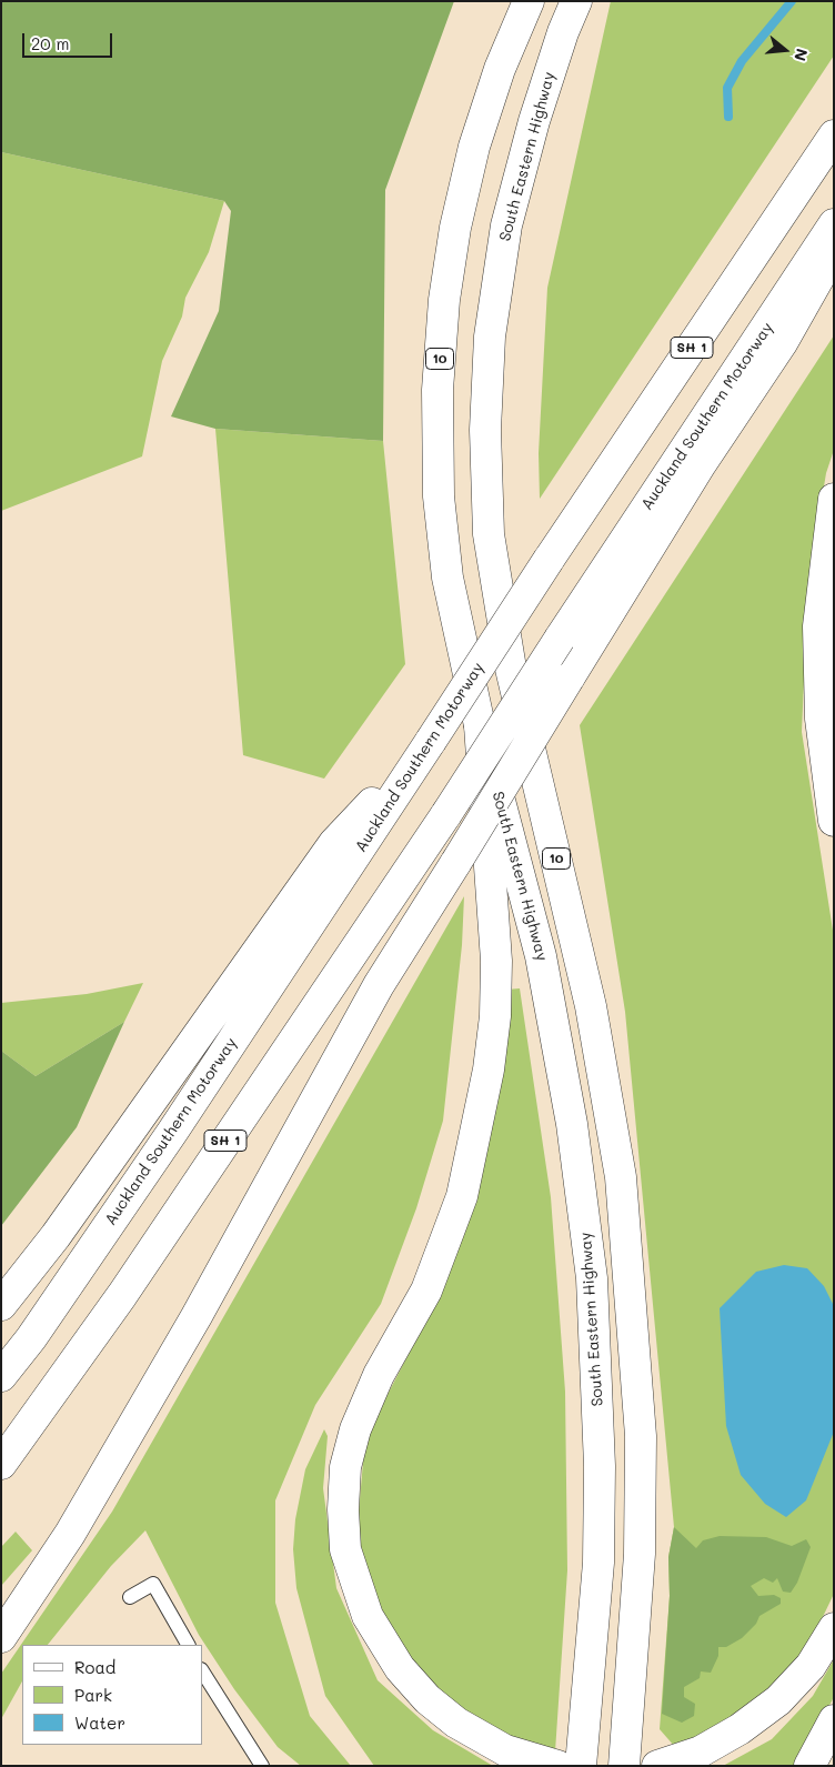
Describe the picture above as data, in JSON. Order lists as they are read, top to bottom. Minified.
{"streets":{"main road":["South Eastern Highway","SH 1","10","Auckland Southern Motorway"]},"legend":["Road","Park","Water"],"scale_bar":"20 m","north":"right"}
